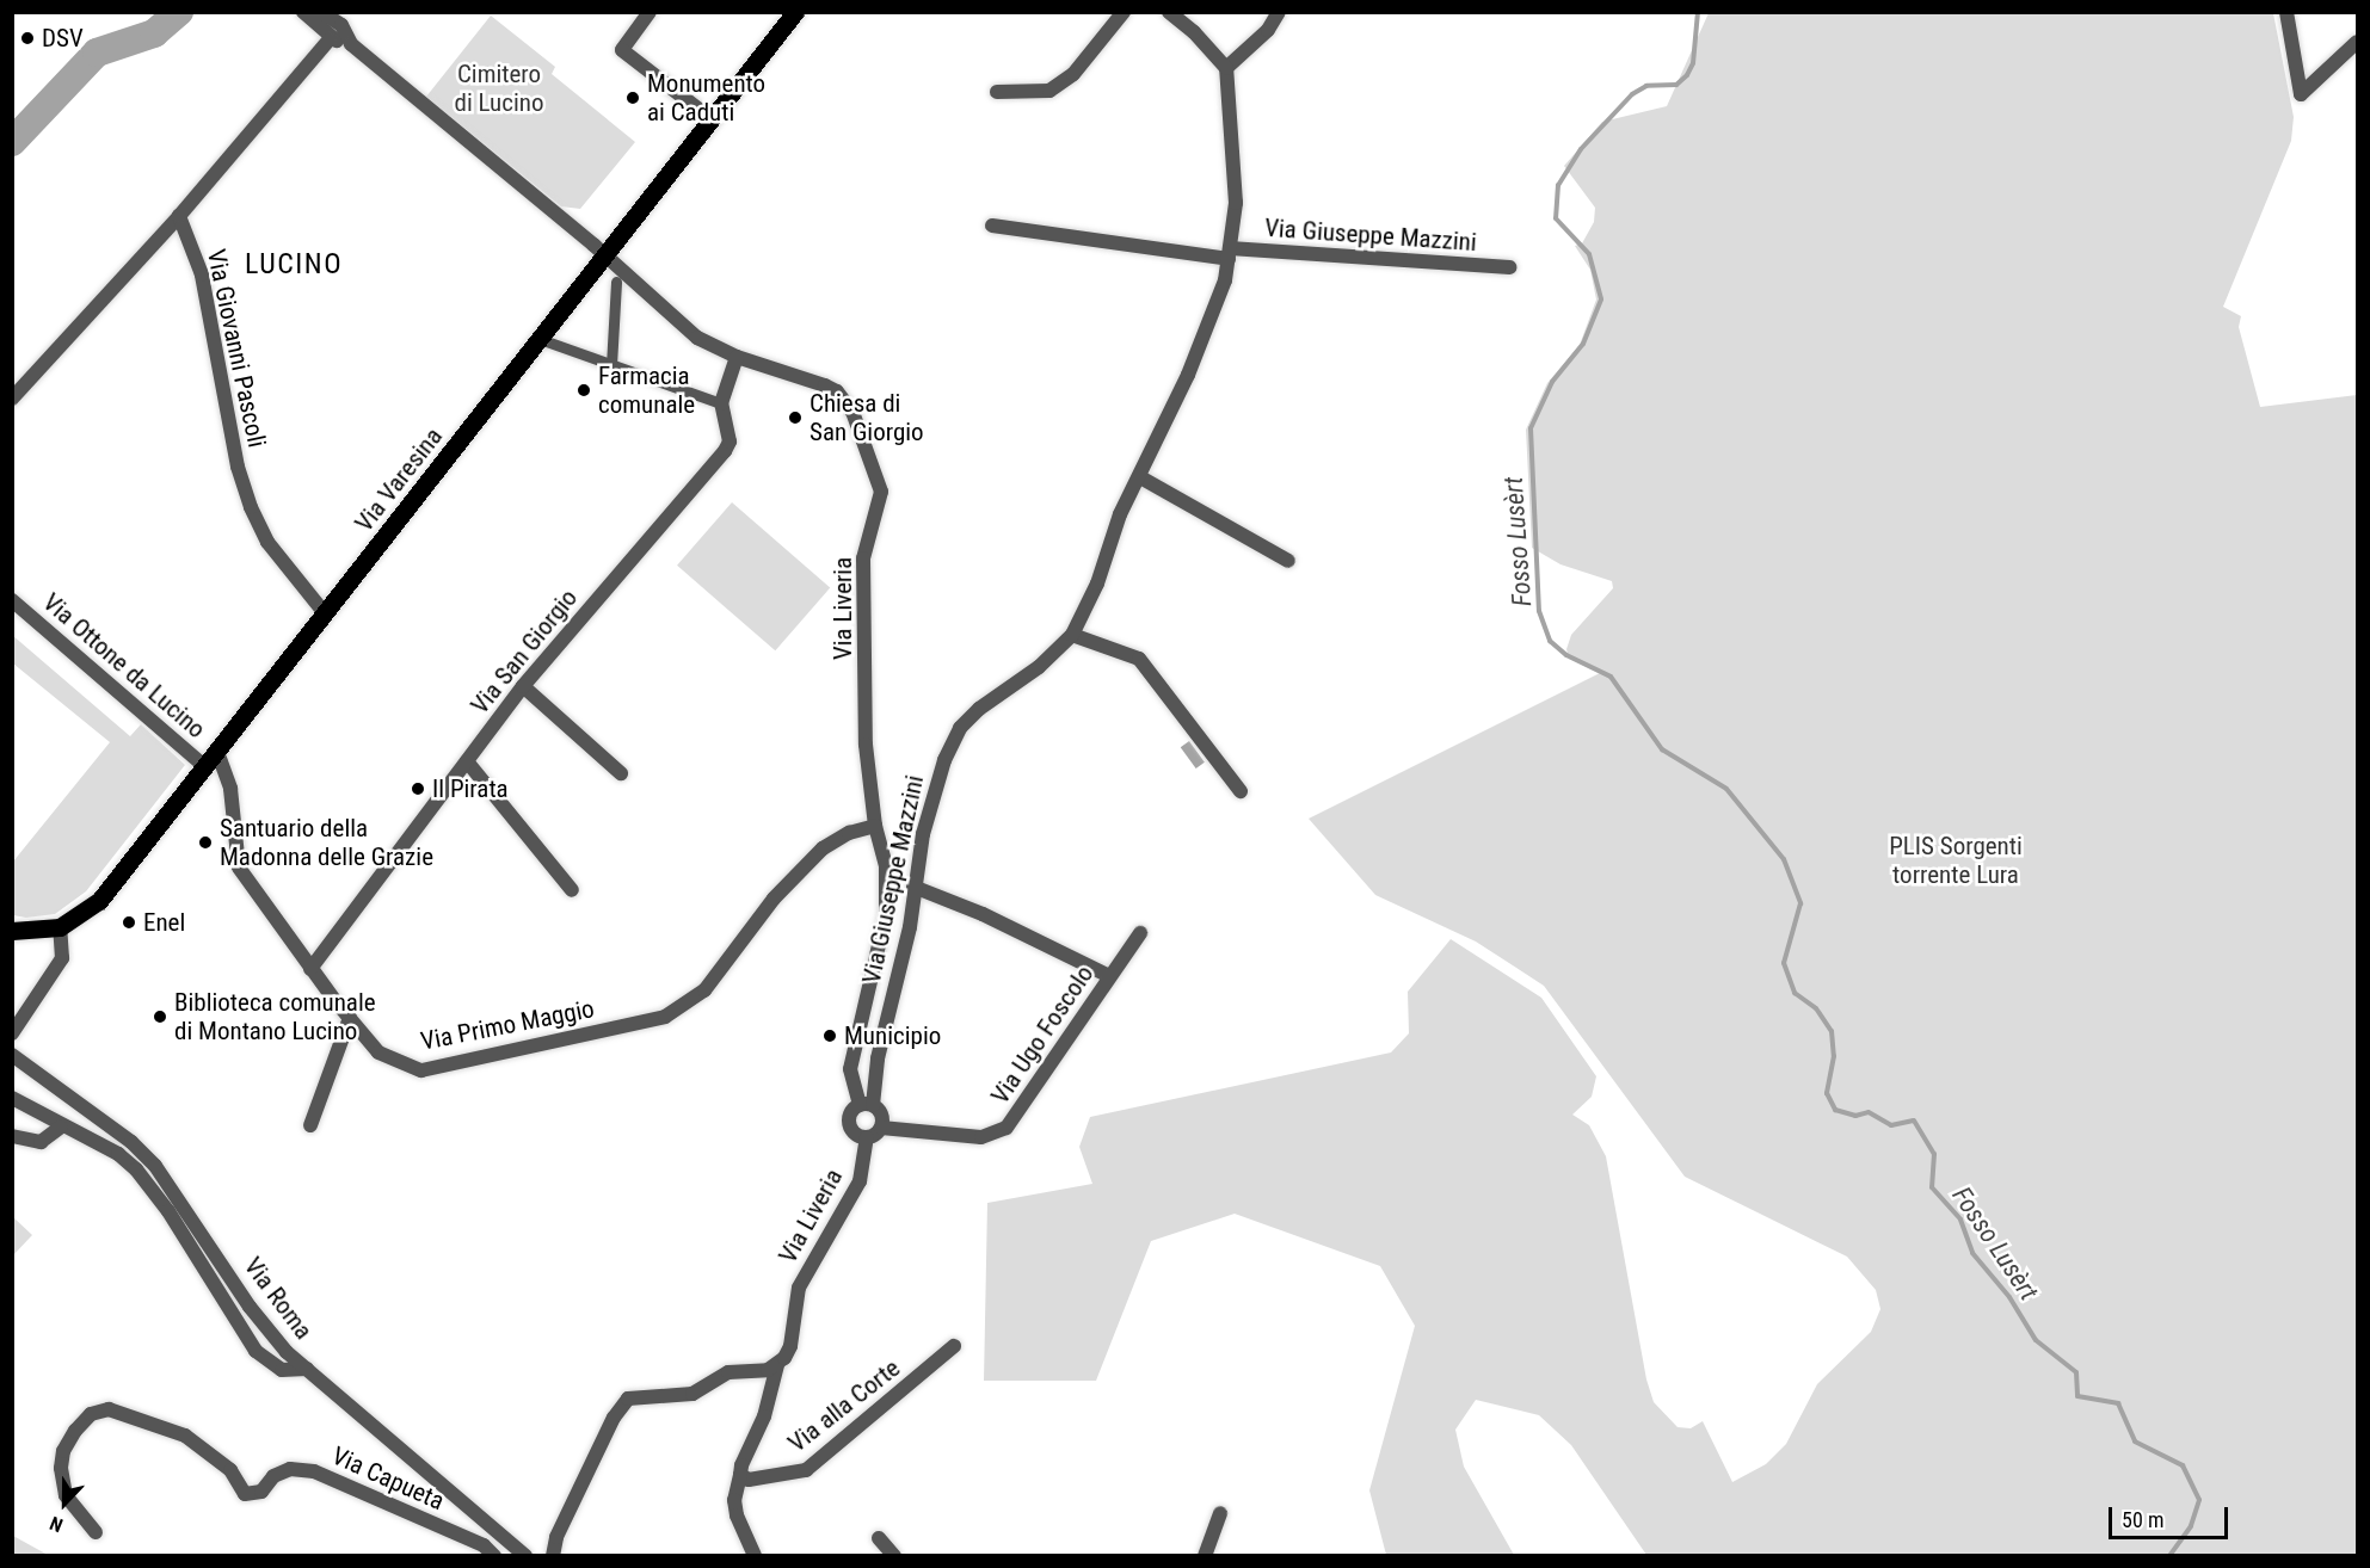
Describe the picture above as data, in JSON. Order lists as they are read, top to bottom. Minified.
{"streets":{"main road":["Via Varesina"],"street":["Via Giuseppe Mazzini","Via Giovanni Pascoli","Via Liveria","Via San Giorgio","Via Ottone da Lucino","Via Primo Maggio","Via Ugo Foscolo","Via Roma","Via alla Corte","Via Capueta"]},"crossings":[["Via Giuseppe Mazzini","Via Liveria"],["Via Giuseppe Mazzini","Via Ugo Foscolo"],["Via Giovanni Pascoli","Via Varesina"],["Via Varesina","Via Liveria"],["Via Varesina","Via Ottone da Lucino"],["Via Varesina","Via Primo Maggio"],["Via Liveria","Via Primo Maggio"],["Via Liveria","Via Ugo Foscolo"],["Via Liveria","Via alla Corte"],["Via San Giorgio","Via Primo Maggio"]],"districts":["LUCINO"],"water":["Fosso Lusèrt"],"parks":["Cimitero di Lucino","PLIS Sorgenti torrente Lura"],"places":["DSV","Monumento ai Caduti","Farmacia comunale","Chiesa di San Giorgio","Il Pirata","Santuario della Madonna delle Grazie","Enel","Biblioteca comunale di Montano Lucino","Municipio"],"scale_bar":"50 m","north":"bottom"}
